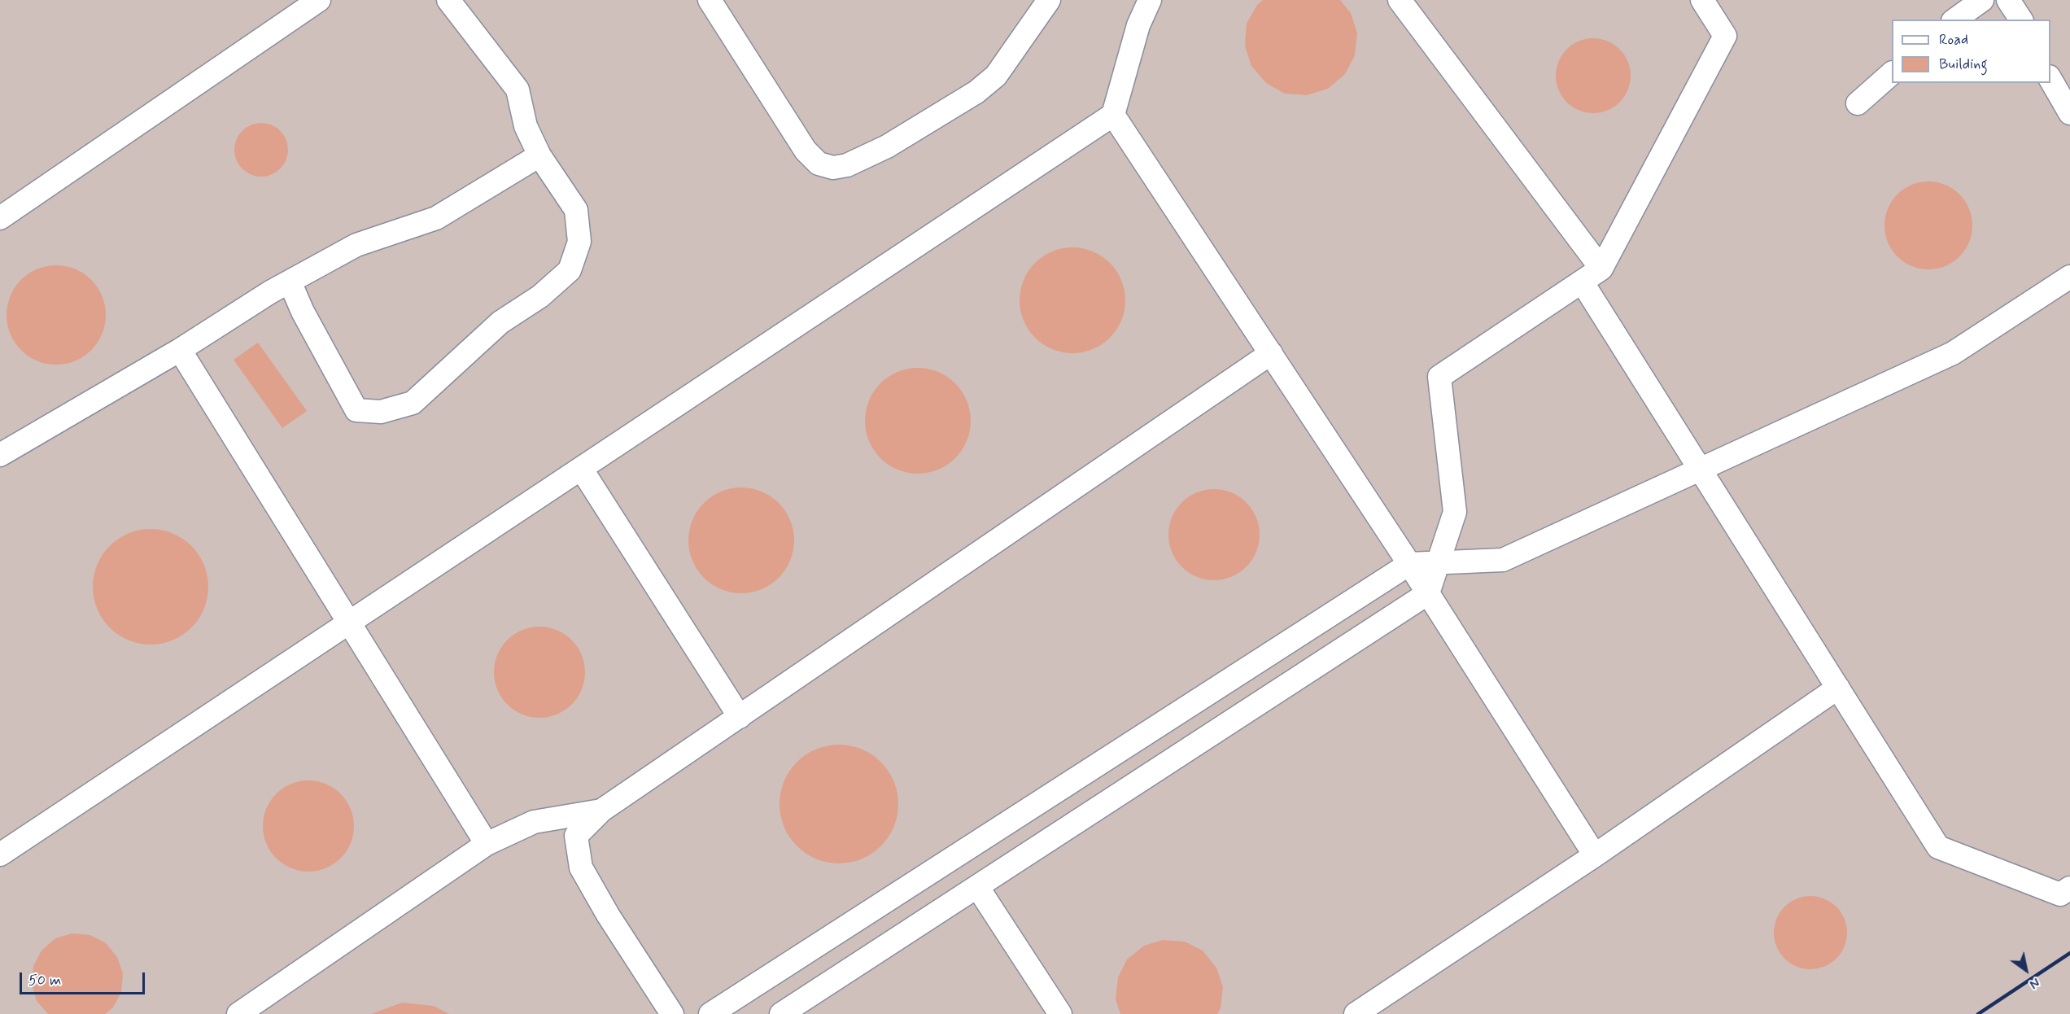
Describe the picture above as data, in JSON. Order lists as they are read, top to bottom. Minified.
{"legend":["Road","Building"],"scale_bar":"50 m","north":"bottom right"}
